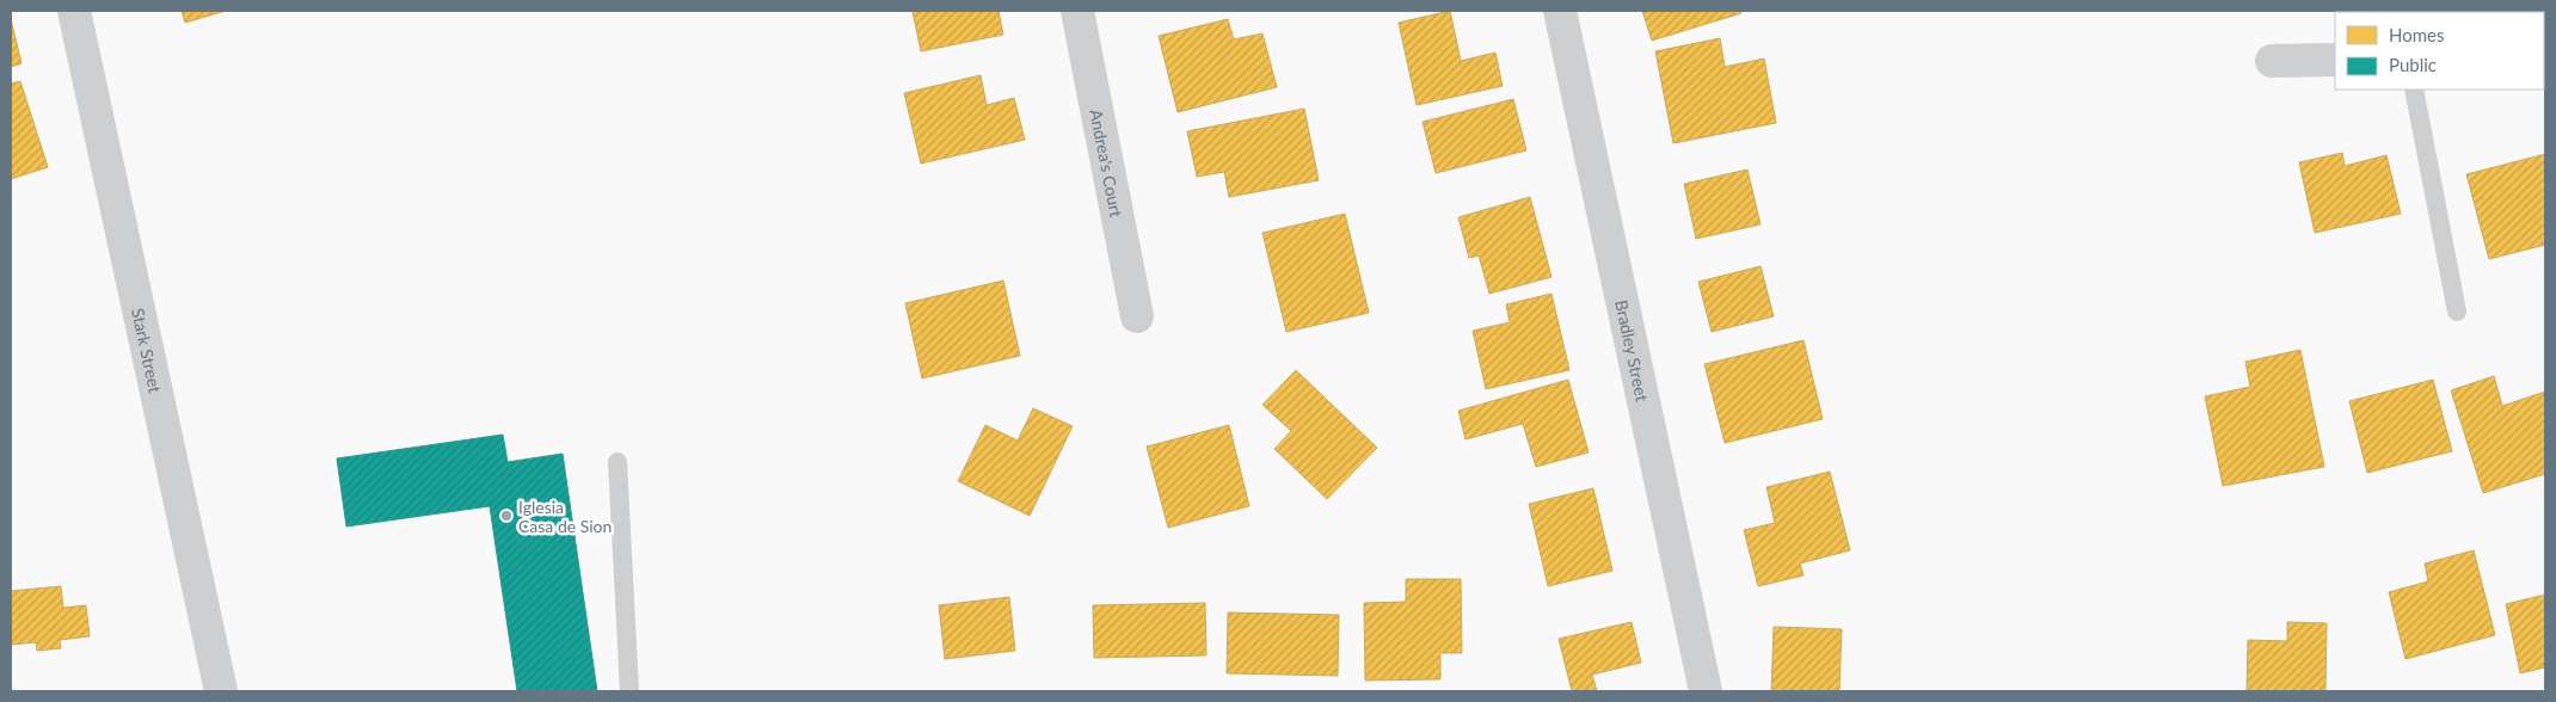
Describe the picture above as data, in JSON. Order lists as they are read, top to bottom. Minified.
{"streets":{"street":["Andrea's Court","Stark Street","Bradley Street"]},"places":["Iglesia Casa de Sion"],"legend":["Homes","Public"]}
